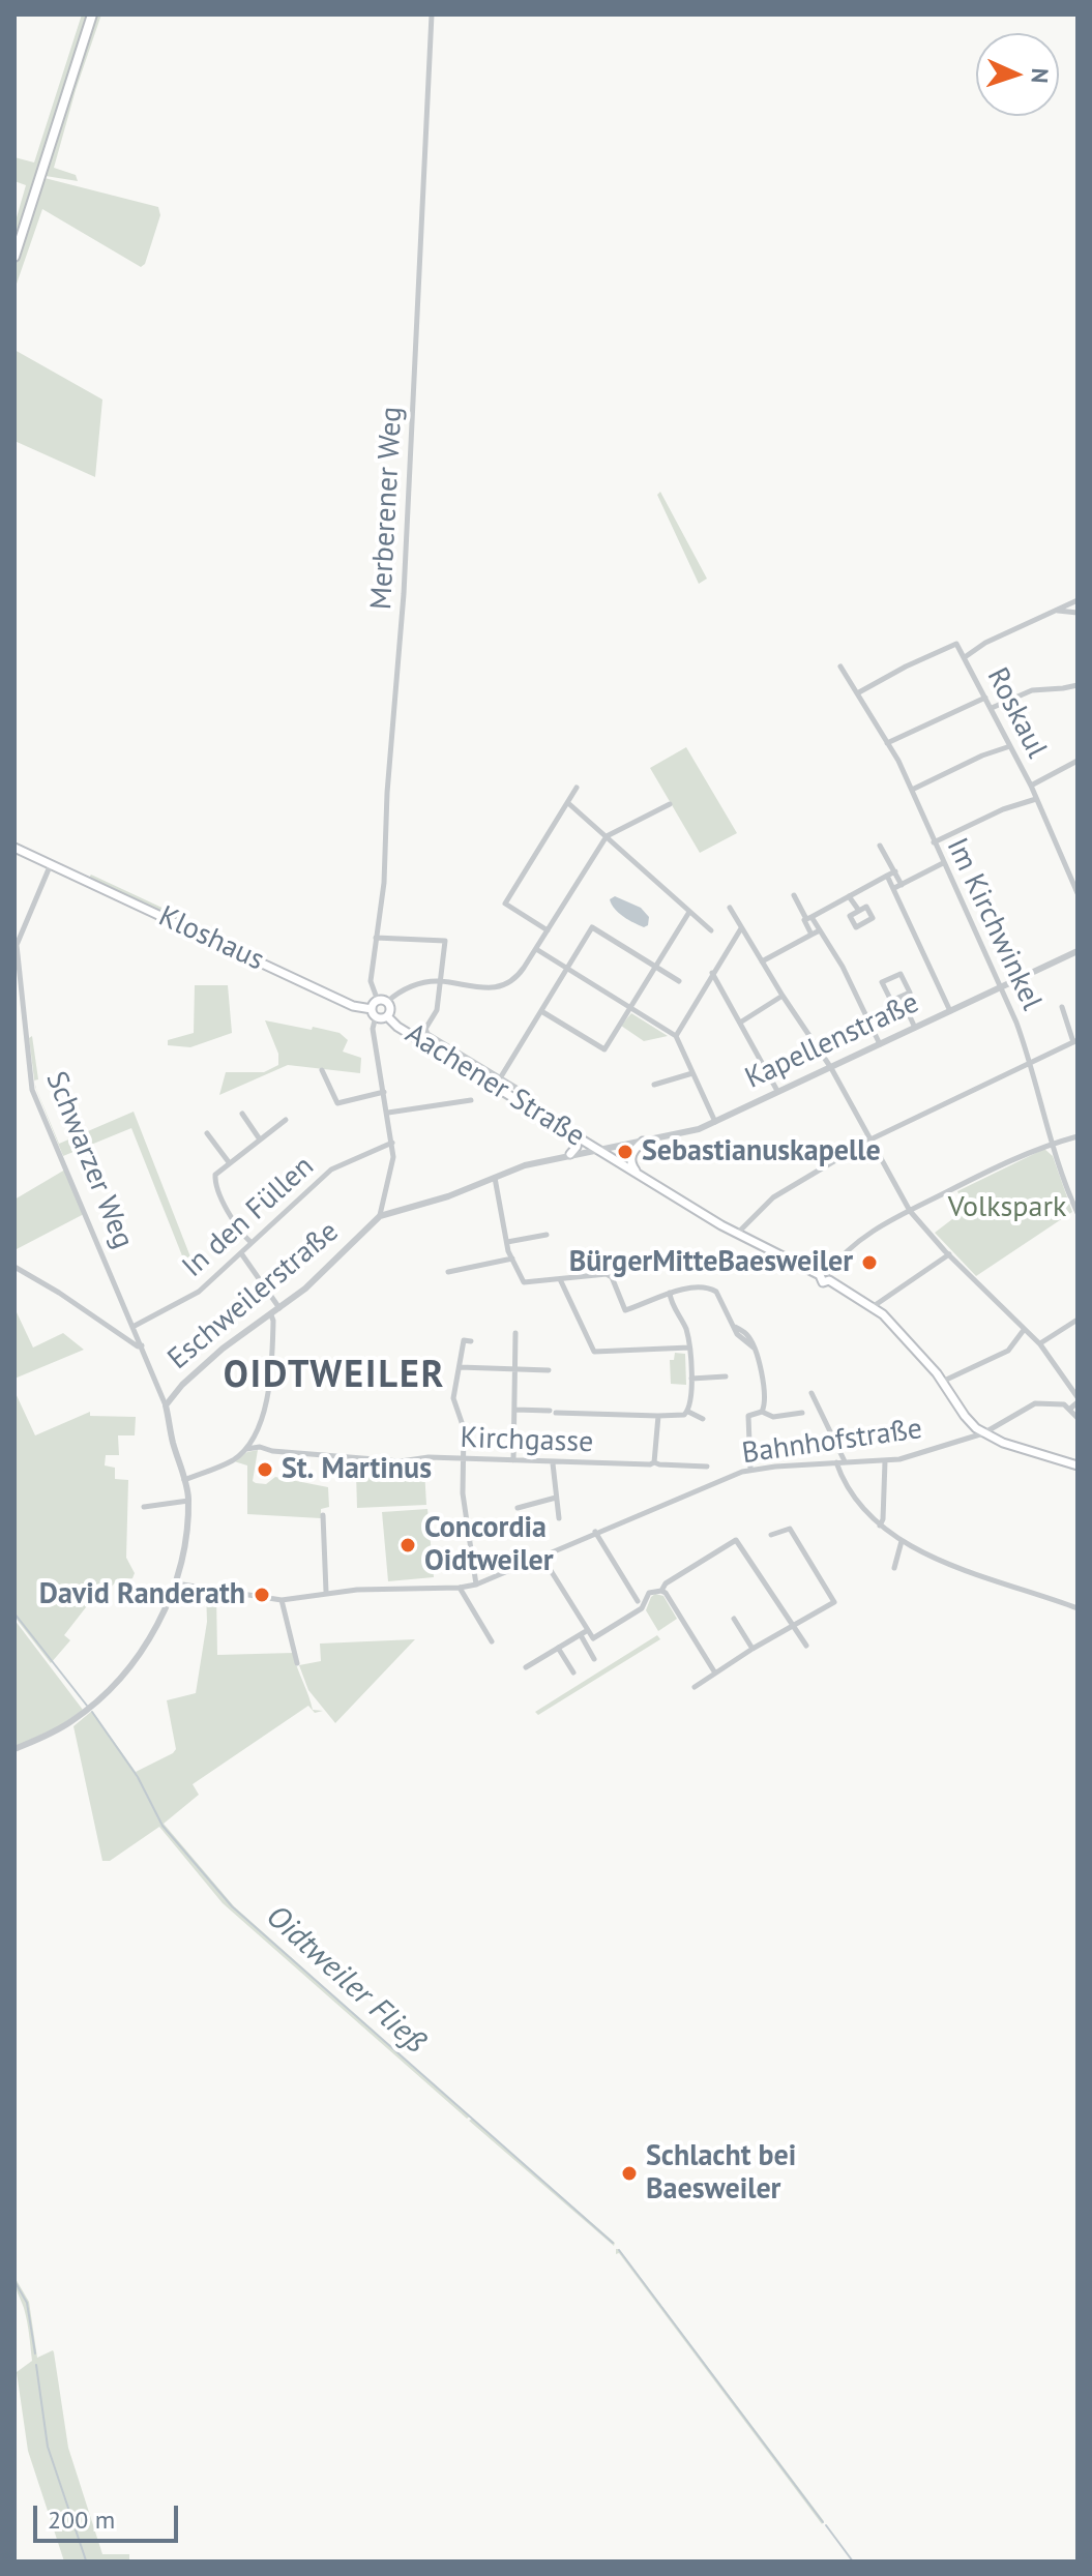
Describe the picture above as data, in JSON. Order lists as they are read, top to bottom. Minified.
{"streets":{"main road":["Kloshaus","Aachener Straße"],"street":["Merberener Weg","Roskaul","Im Kirchwinkel","Kapellenstraße","Schwarzer Weg","In den Füllen","Eschweilerstraße","Kirchgasse","Bahnhofstraße"]},"crossings":[["Roskaul","Im Kirchwinkel"],["Im Kirchwinkel","Kapellenstraße"],["Kloshaus","Schwarzer Weg"],["Kapellenstraße","Aachener Straße"],["Kapellenstraße","Eschweilerstraße"],["Aachener Straße","Eschweilerstraße"],["Aachener Straße","Bahnhofstraße"],["Schwarzer Weg","In den Füllen"],["Schwarzer Weg","Eschweilerstraße"],["Eschweilerstraße","Bahnhofstraße"]],"districts":["OIDTWEILER"],"water":["Oidtweiler Fließ"],"parks":["Volkspark"],"places":["Sebastianuskapelle","BürgerMitteBaesweiler","St. Martinus","Concordia Oidtweiler","David Randerath","Schlacht bei Baesweiler"],"scale_bar":"200 m","north":"right"}
